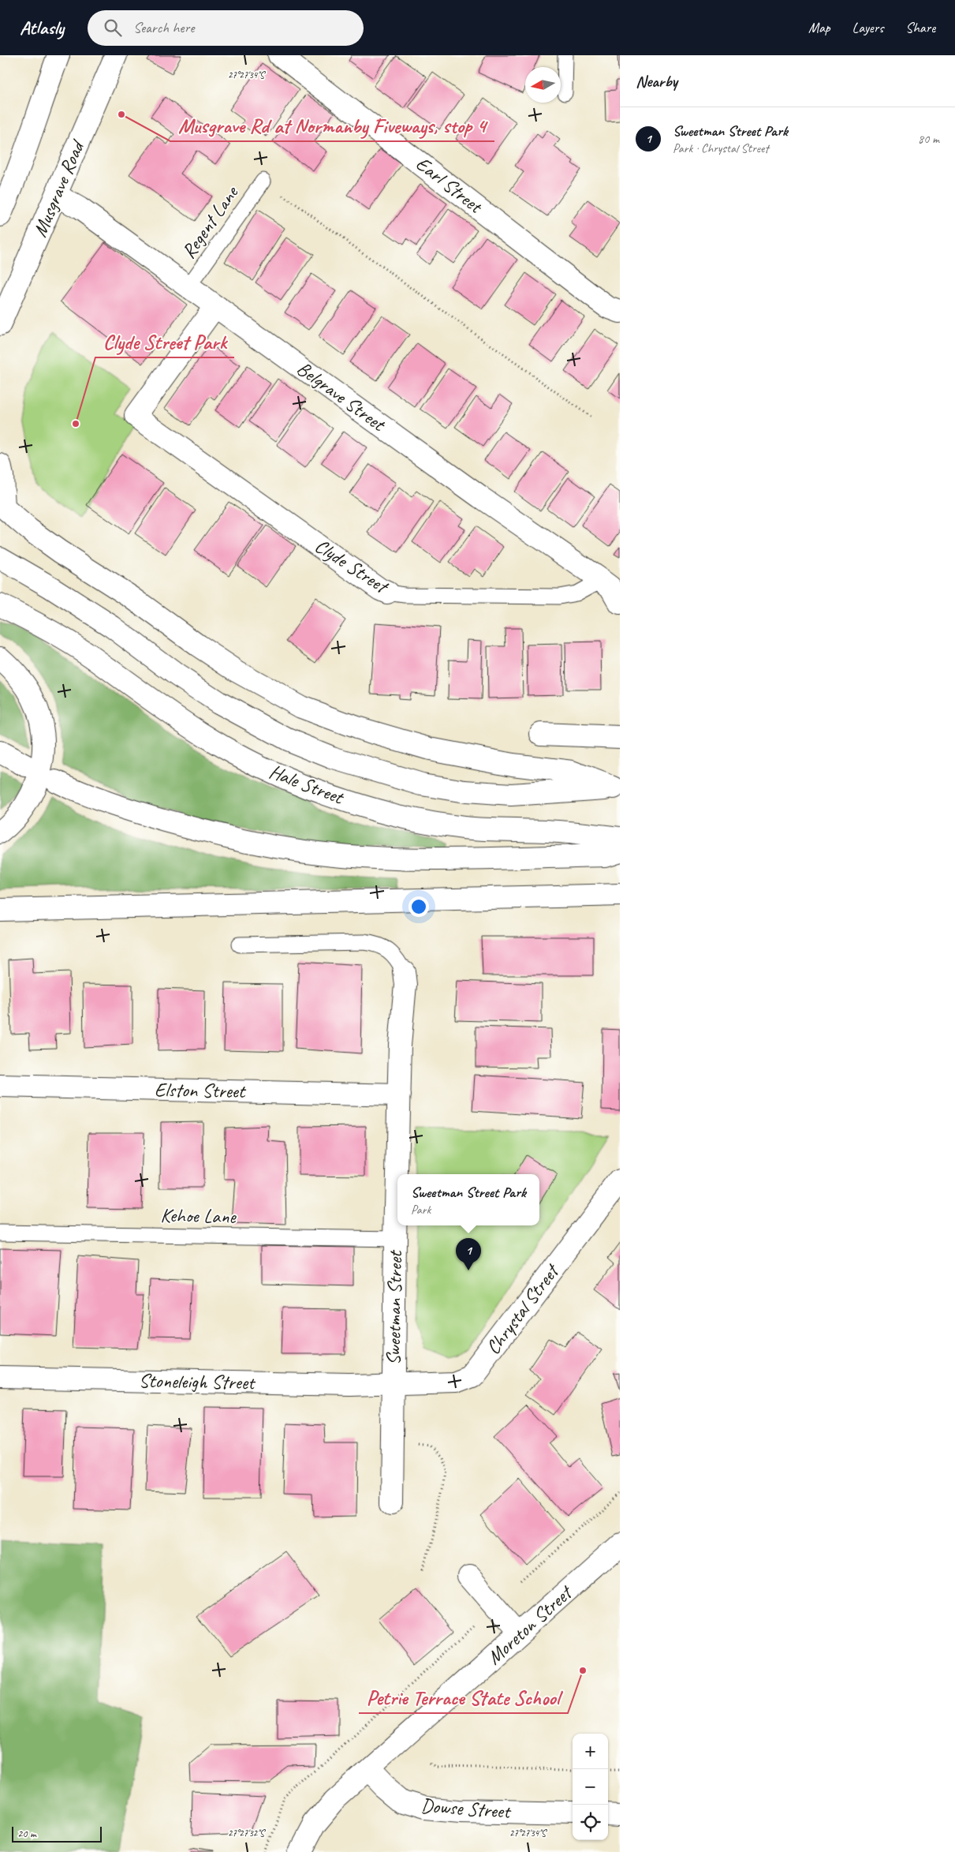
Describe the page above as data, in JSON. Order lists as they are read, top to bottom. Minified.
{"streets":{"main road":["Earl Street","Musgrave Road","Belgrave Street","Clyde Street","Hale Street","Elston Street","Sweetman Street","Chrystal Street","Stoneleigh Street","Moreton Street","Dowse Street"],"lane":["Regent Lane","Kehoe Lane"]},"crossings":[["Musgrave Road","Belgrave Street"],["Regent Lane","Belgrave Street"],["Belgrave Street","Clyde Street"],["Elston Street","Sweetman Street"],["Kehoe Lane","Sweetman Street"],["Sweetman Street","Chrystal Street"],["Sweetman Street","Stoneleigh Street"],["Chrystal Street","Stoneleigh Street"],["Moreton Street","Dowse Street"]],"places":["Musgrave Rd at Normanby Fiveways, stop 4","Clyde Street Park","Petrie Terrace State School"],"scale_bar":"20 m","north":"left","page":{"header":"Atlasly","search":"Search here","nav":["Map","Layers","Share"],"heading":"Nearby","list":[{"mark":"1","name":"Sweetman Street Park","note":"Park · Chrystal Street","value":"80 m"}],"popup":["Sweetman Street Park","Park"],"pins":"1","map_buttons":["+","−"],"scale":"20 m"},"coordinates":["27°27'34\"S","27°27'32\"S"]}
